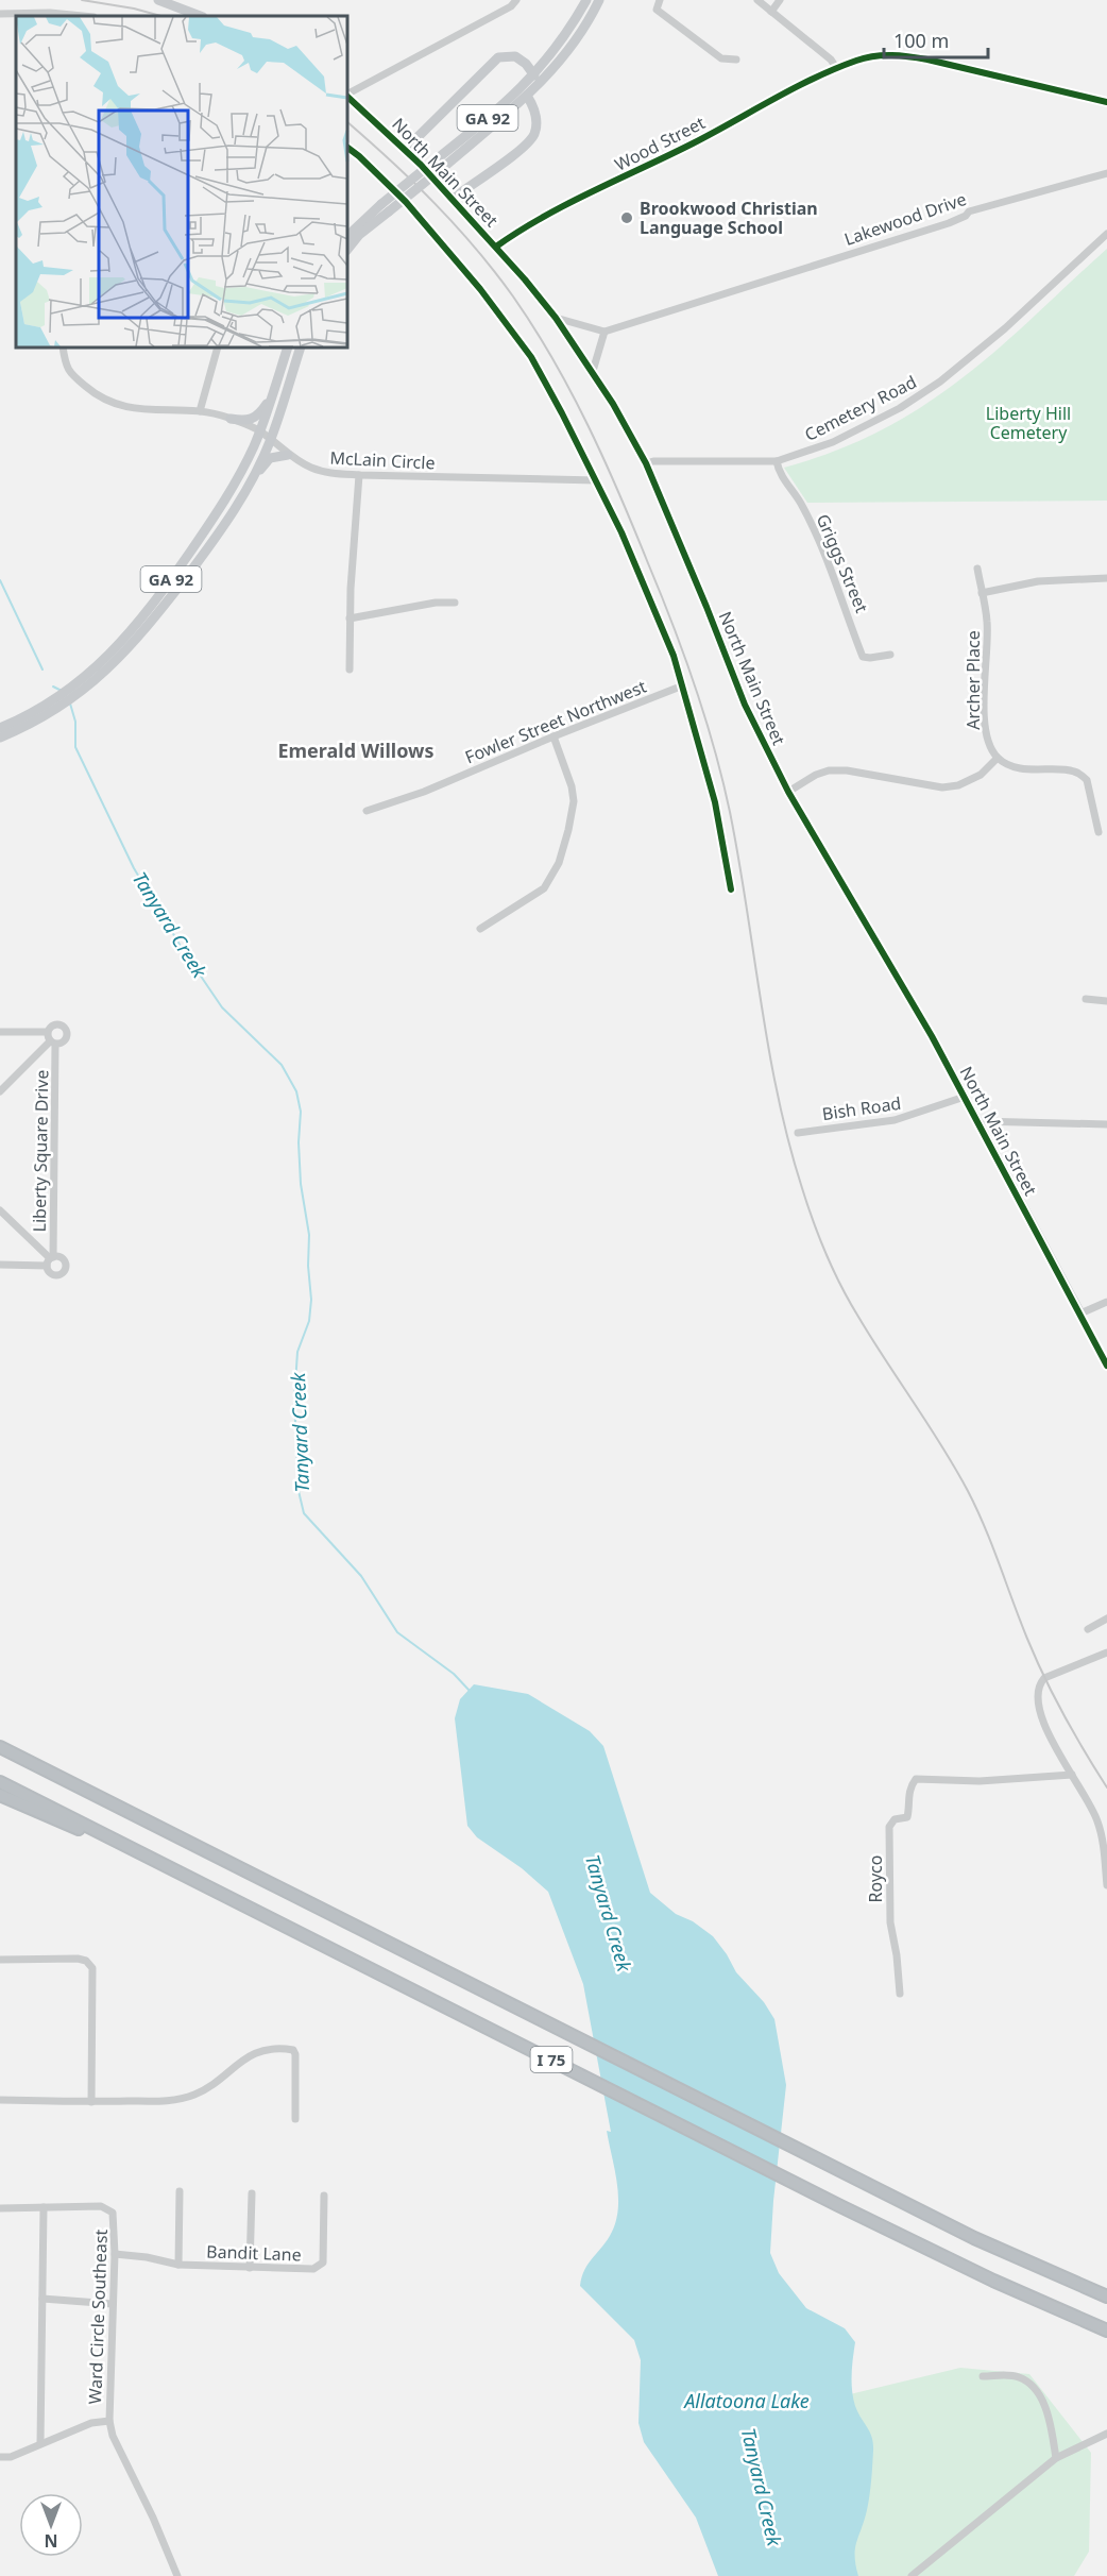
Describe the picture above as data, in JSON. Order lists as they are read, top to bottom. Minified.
{"streets":{"highway":["I 75"],"main road":["GA 92","North Main Street"],"street":["Wood Street","Lakewood Drive","Cemetery Road","McLain Circle","Griggs Street","Archer Place","Fowler Street Northwest","Bish Road","Liberty Square Drive","Royco","Bandit Lane","Ward Circle Southeast"]},"crossings":[["GA 92","McLain Circle"],["Wood Street","North Main Street"],["North Main Street","Cemetery Road"],["North Main Street","Bish Road"],["Cemetery Road","Griggs Street"],["Bandit Lane","Ward Circle Southeast"]],"districts":["Emerald Willows"],"water":["Tanyard Creek","Allatoona Lake"],"parks":["Liberty Hill Cemetery"],"places":["Brookwood Christian Language School"],"scale_bar":"100 m","north":"bottom"}
